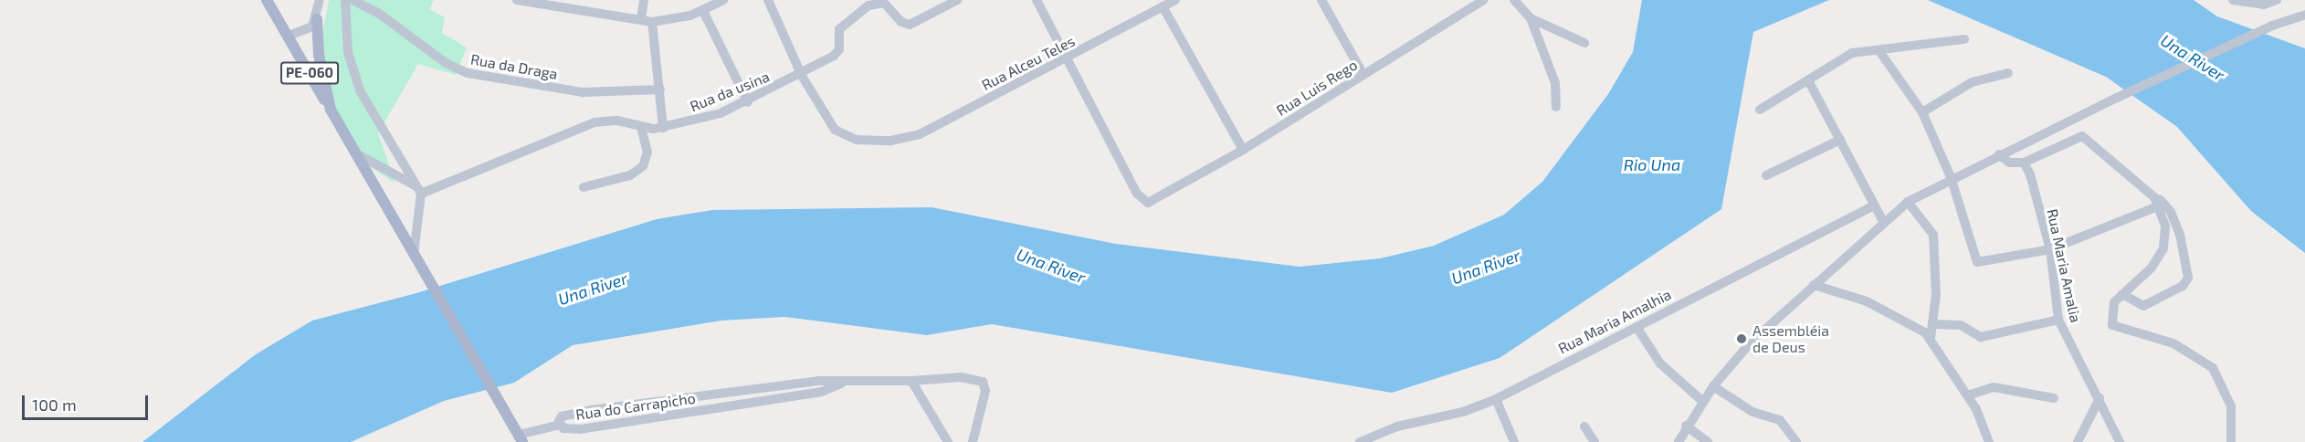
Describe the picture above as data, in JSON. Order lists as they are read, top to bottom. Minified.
{"streets":{"main road":["PE-060"],"street":["Rua Alceu Teles","Rua da Draga","Rua Luis Rego","Rua da usina","Rua Maria Amalia","Rua Maria Amalhia","Rua do Carrapicho"]},"crossings":[["Rua Alceu Teles","Rua Luis Rego"],["Rua Alceu Teles","Rua da usina"]],"water":["Una River","Rio Una"],"places":["Assembléia de Deus"],"scale_bar":"100 m"}
